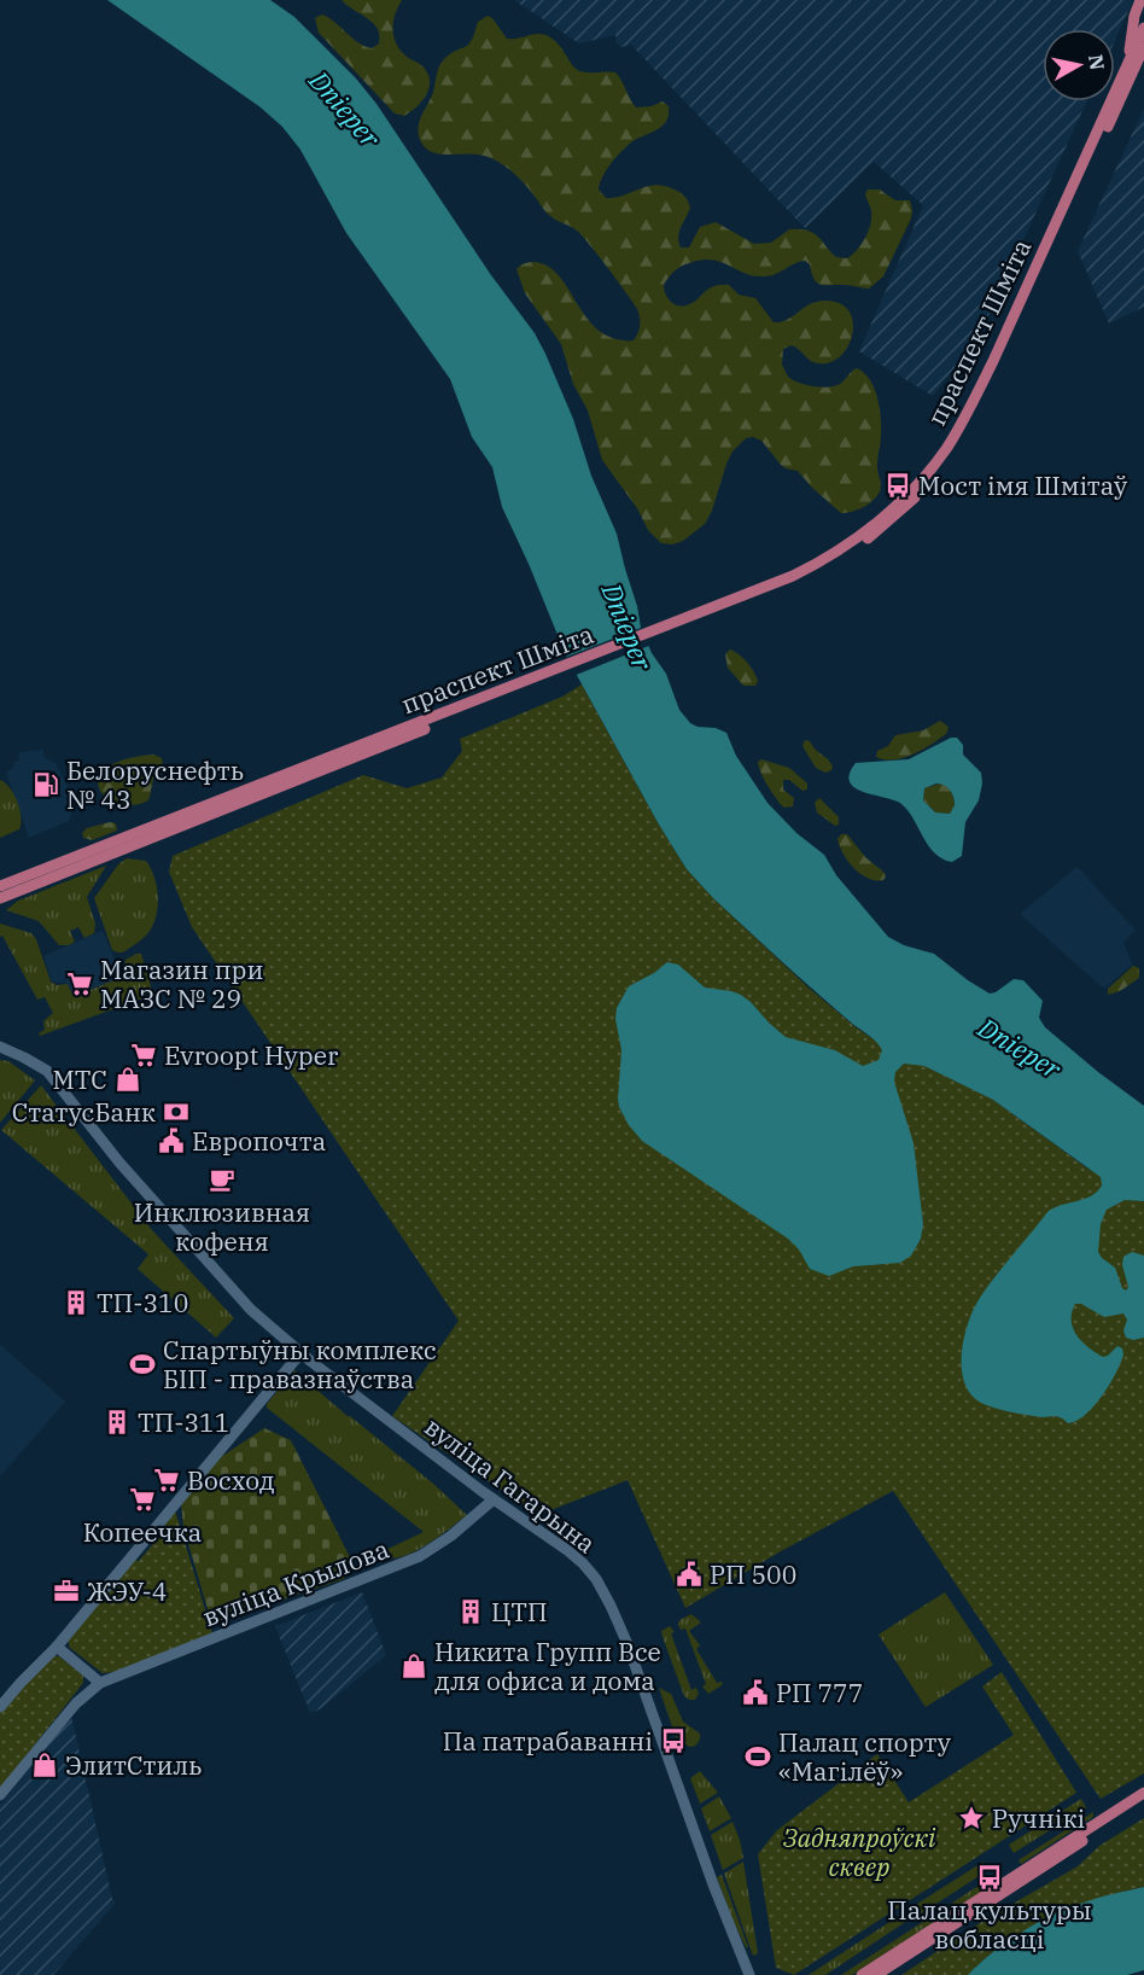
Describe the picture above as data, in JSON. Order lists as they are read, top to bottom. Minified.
{"streets":{"main road":["праспект Шміта","вуліца Гагарына","вуліца Крылова"]},"crossings":[["вуліца Гагарына","вуліца Крылова"]],"water":["Dnieper"],"parks":["Задняпроўскі сквер"],"places":{"bus stop":["Мост імя Шмітаў","Па патрабаванні","Палац культуры вобласці"],"fuel station":["Белоруснефть № 43"],"supermarket":["Магазин при МАЗС № 29","Evroopt Hyper","Восход","Копеечка"],"shop":["МТС","Никита Групп Все для офиса и дома","ЭлитСтиль"],"bank":["СтатусБанк"],"public building":["Европочта","РП 500","РП 777"],"cafe":["Инклюзивная кофеня"],"building":["ТП-310","ТП-311","ЦТП"],"sports":["Спартыўны комплекс БІП - правазнаўства","Палац спорту «Магілёў»"],"office":["ЖЭУ-4"],"place":["Ручнікі"]},"north":"right"}
